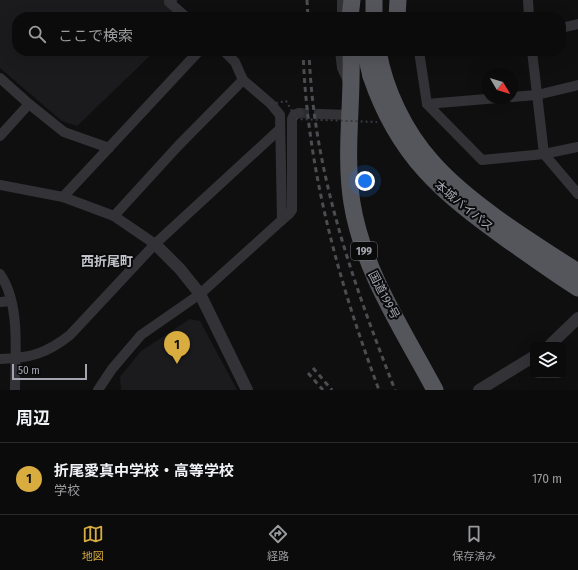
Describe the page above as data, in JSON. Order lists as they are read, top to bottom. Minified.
{"streets":{"highway":["本城バイパス","199","国道199号"]},"crossings":[["本城バイパス","国道199号"]],"districts":["西折尾町"],"scale_bar":"50 m","north":"bottom right","page":{"search":"ここで検索","pins":"1","scale":"50 m","heading":"周辺","list":[{"mark":"1","name":"折尾愛真中学校・高等学校","note":"学校","value":"170 m"}],"nav":["地図","経路","保存済み"]}}
